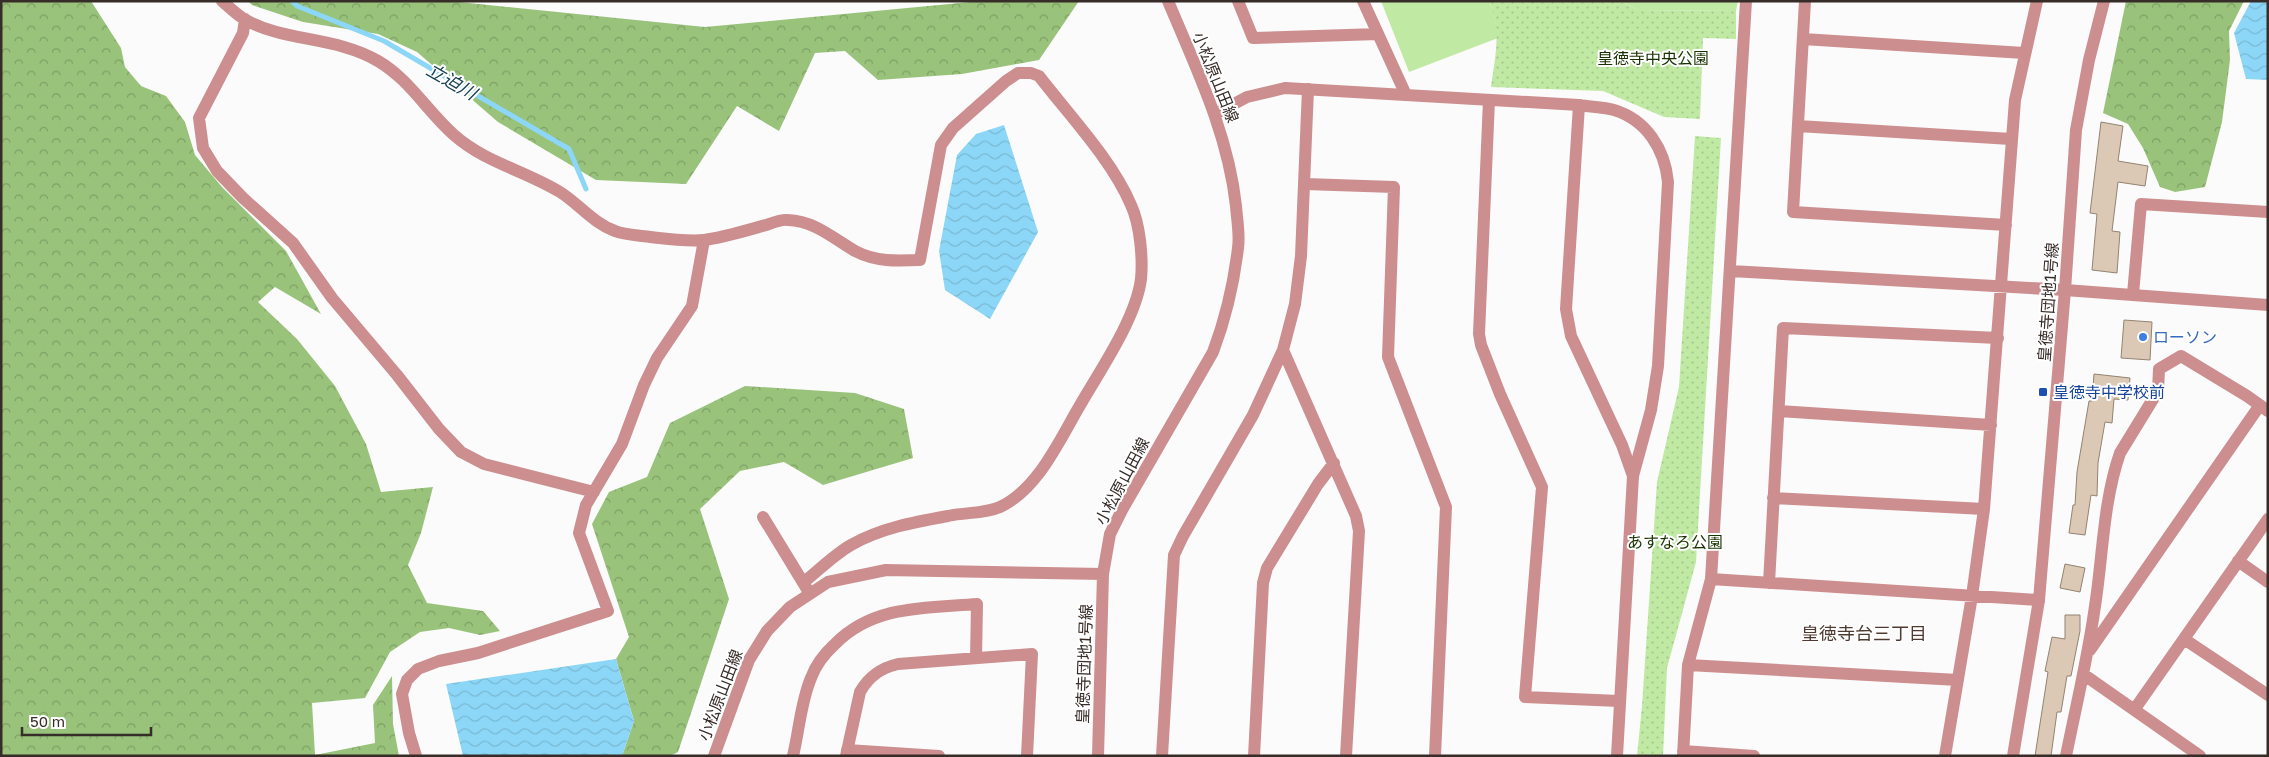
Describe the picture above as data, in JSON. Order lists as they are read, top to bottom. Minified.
{"streets":{"street":["小松原山田線","皇徳寺団地1号線"]},"crossings":[["小松原山田線","皇徳寺団地1号線"]],"districts":["皇徳寺台三丁目"],"water":["立迫川"],"parks":["皇徳寺中央公園","あすなろ公園"],"places":{"other":["ローソン"],"transit":["皇徳寺中学校前"]},"scale_bar":"50 m"}
